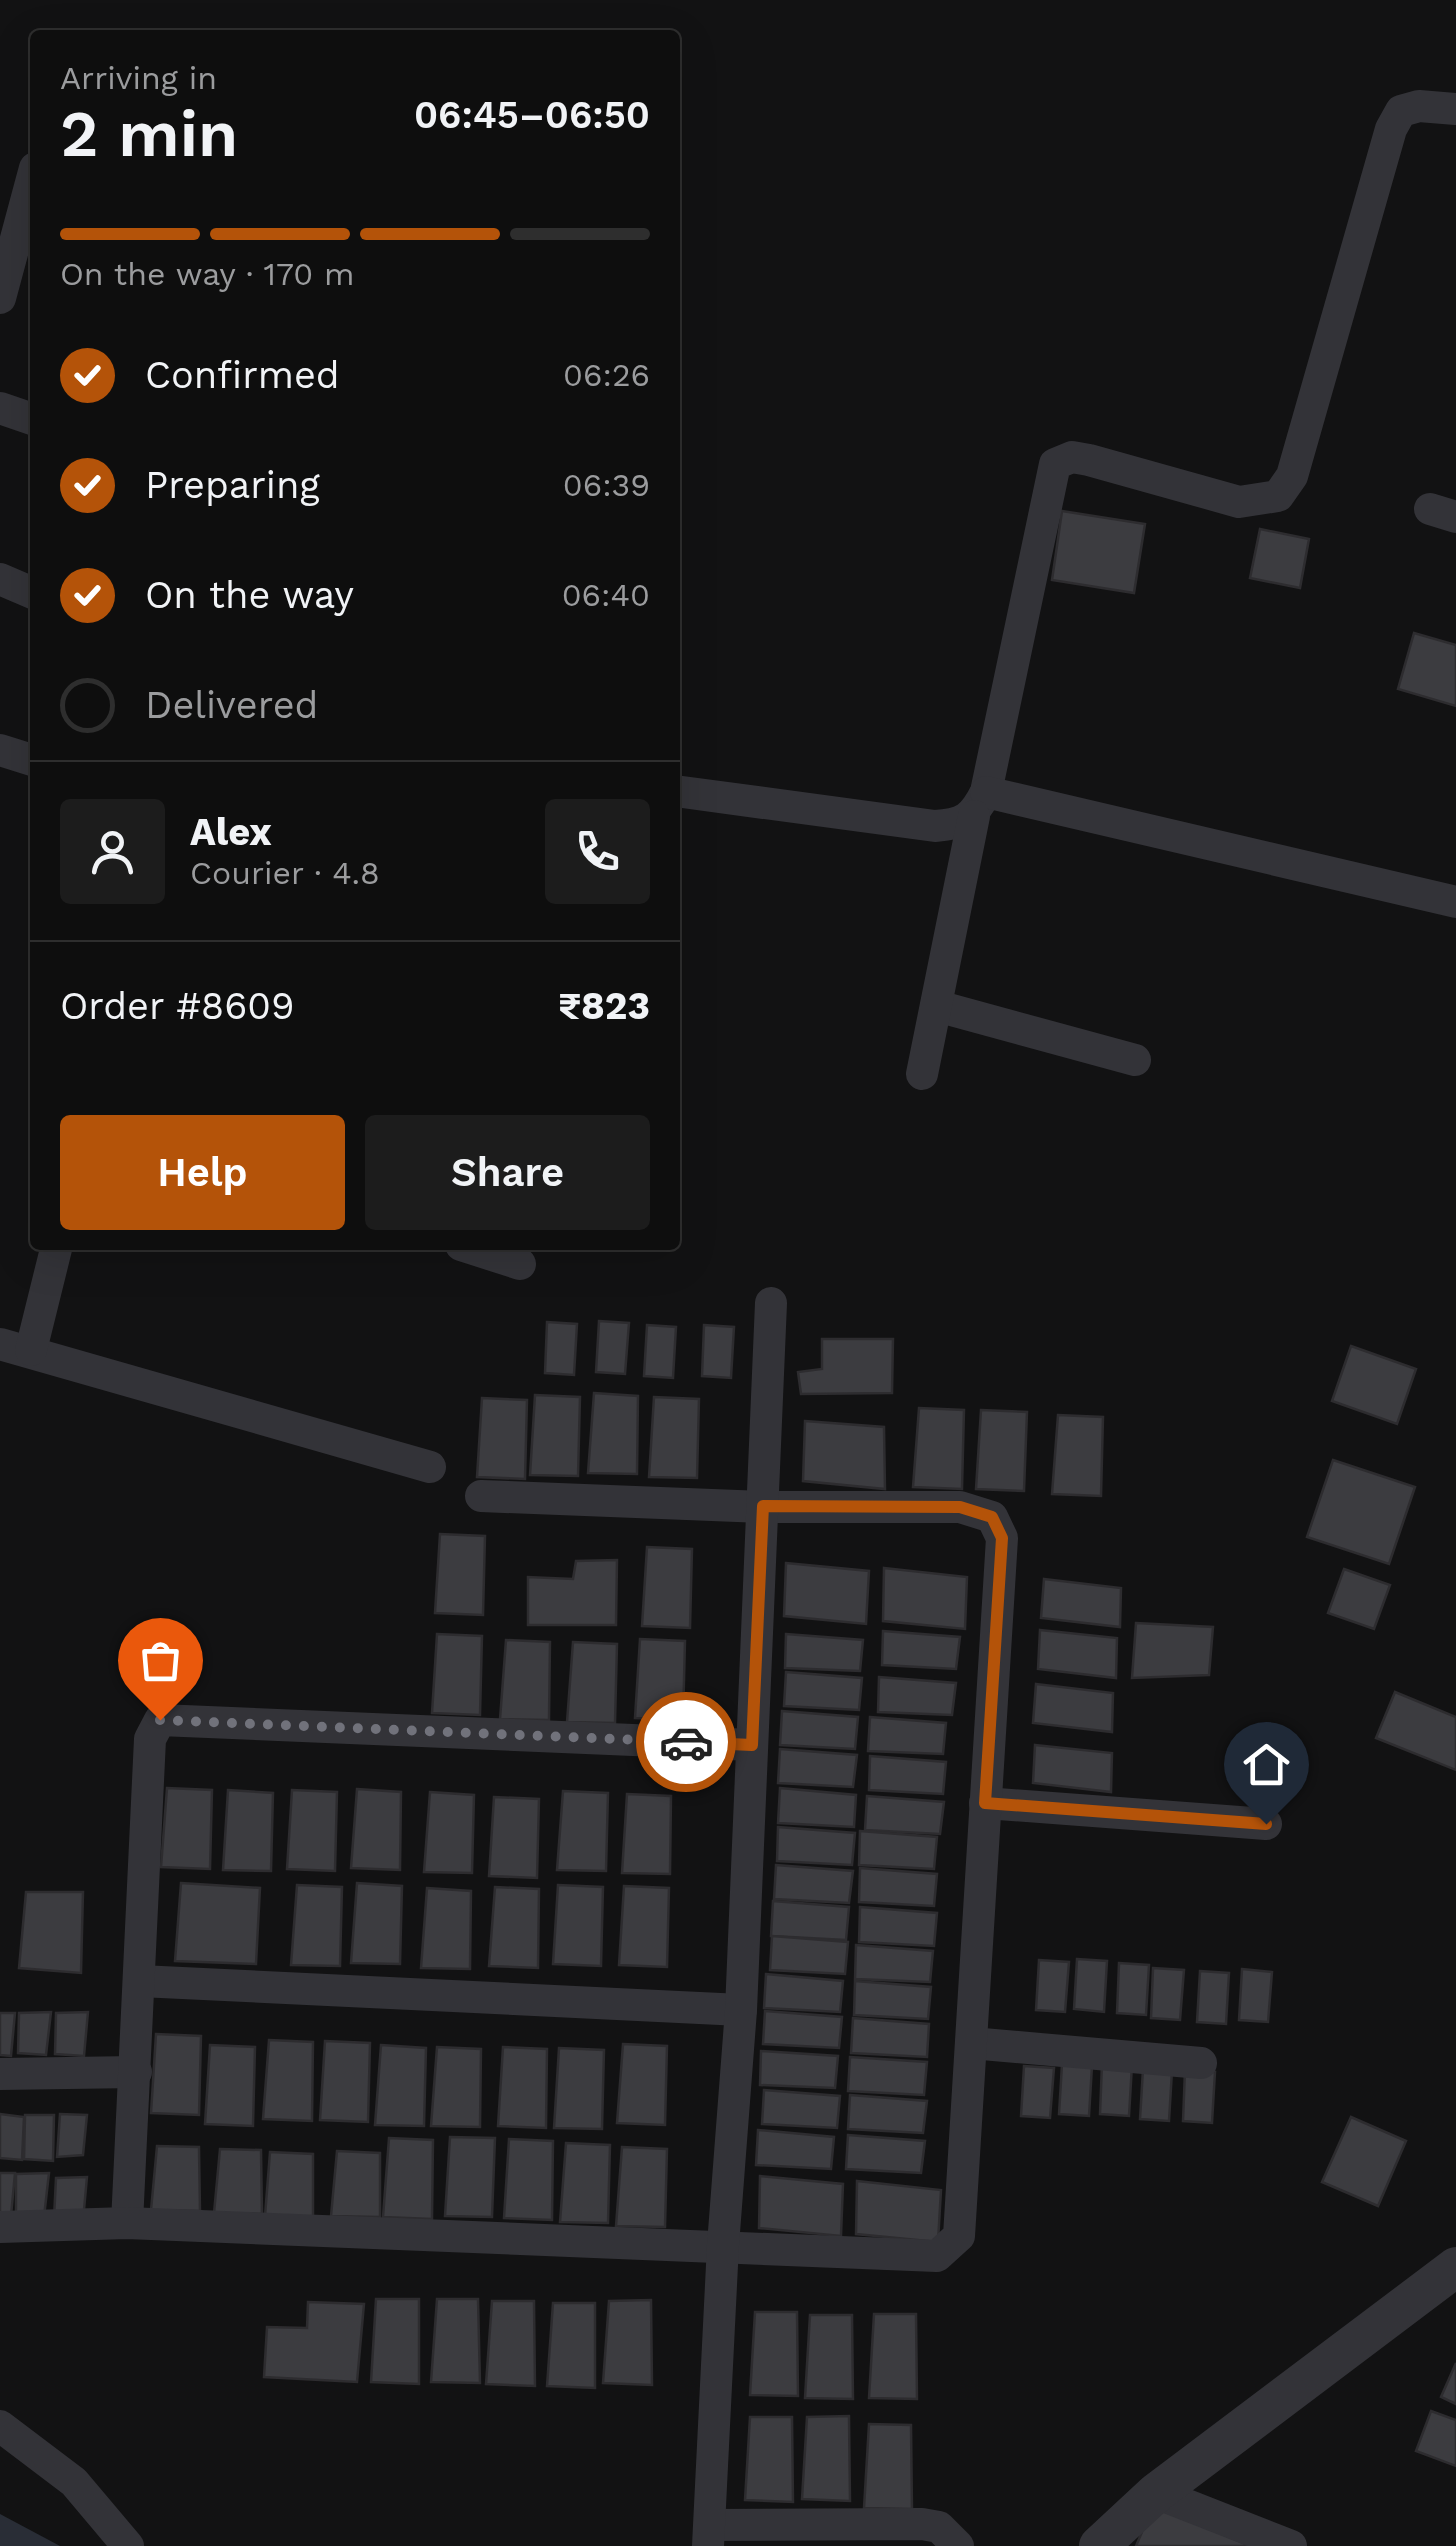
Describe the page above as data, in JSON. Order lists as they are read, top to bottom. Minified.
{"page":{"heading":["2 min","Arriving in","06:45–06:50"],"panel":["Alex","Courier · 4.8","Order #8609","₹823"],"bar":"On the way · 170 m","list":[["Confirmed","06:26"],["Preparing","06:39"],["On the way","06:40"],"Delivered"],"buttons":["Help","Share"]}}
